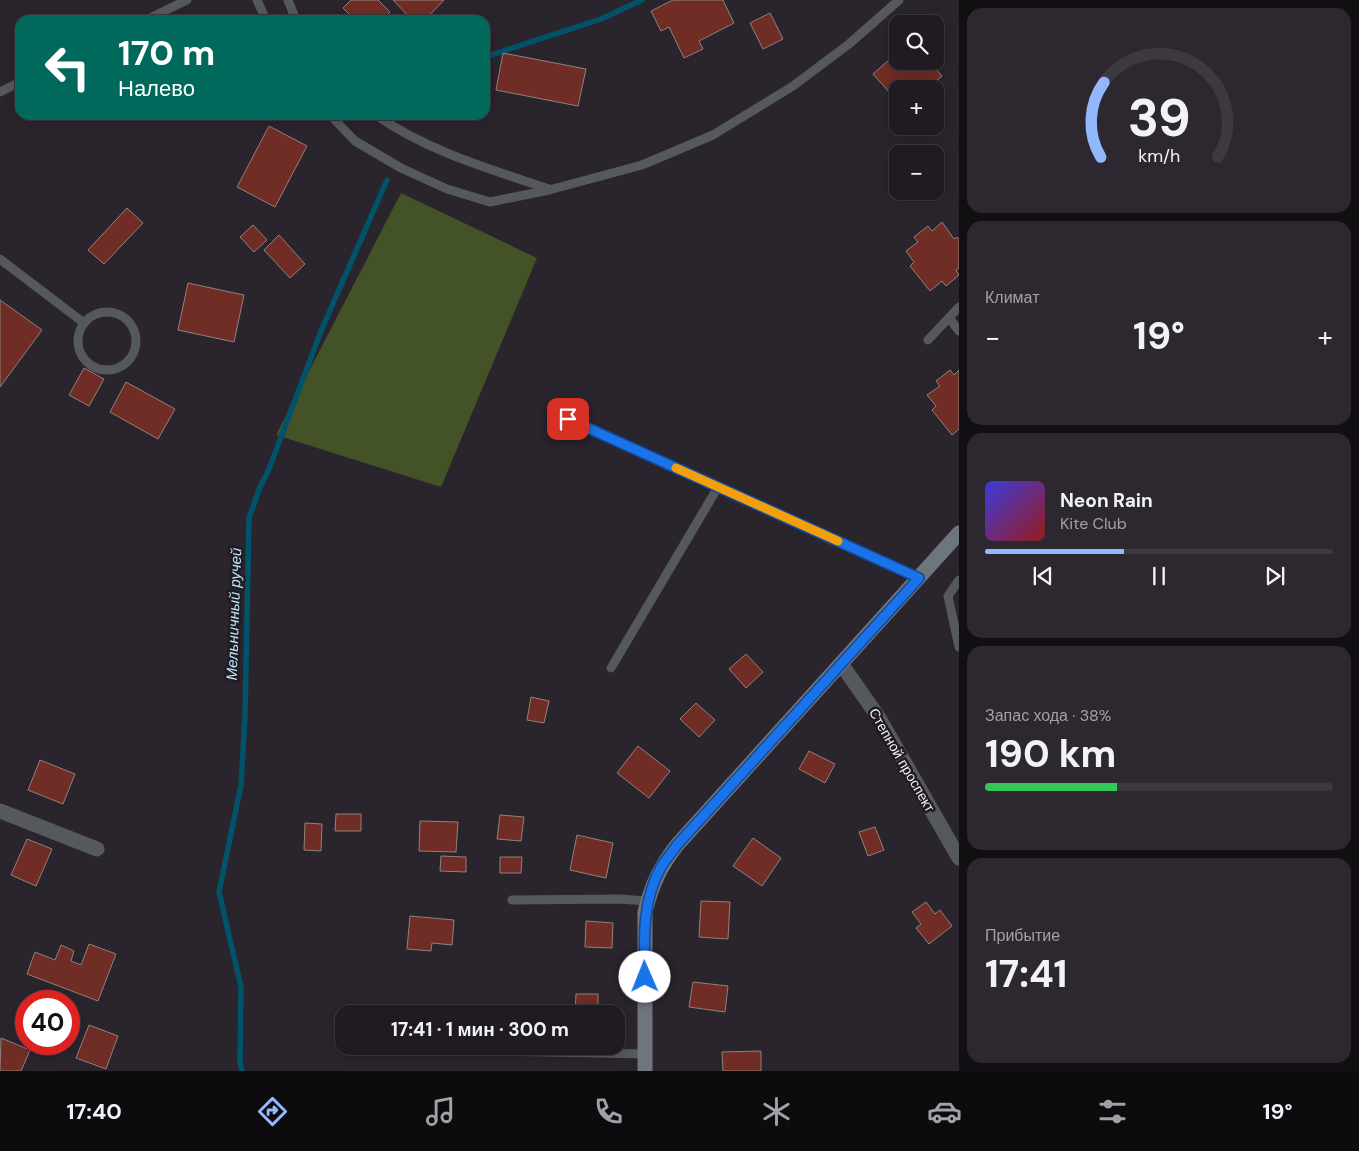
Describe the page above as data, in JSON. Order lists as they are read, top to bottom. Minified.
{"streets":{"street":["Степной проспект"]},"water":["Мельничный ручей"],"page":{"map_buttons":["+","−"],"turn":["170 m","Налево"],"tile":["Климат",["Запас хода · 38%","190 km"],["Прибытие","17:41"]],"heat":["−","19°","+"],"song":["Neon Rain","Kite Club"],"limit":"40","trip":"17:41 · 1 мин · 300 m","tabs":["17:40","19°"],"gauge":["39","km/h"]}}
